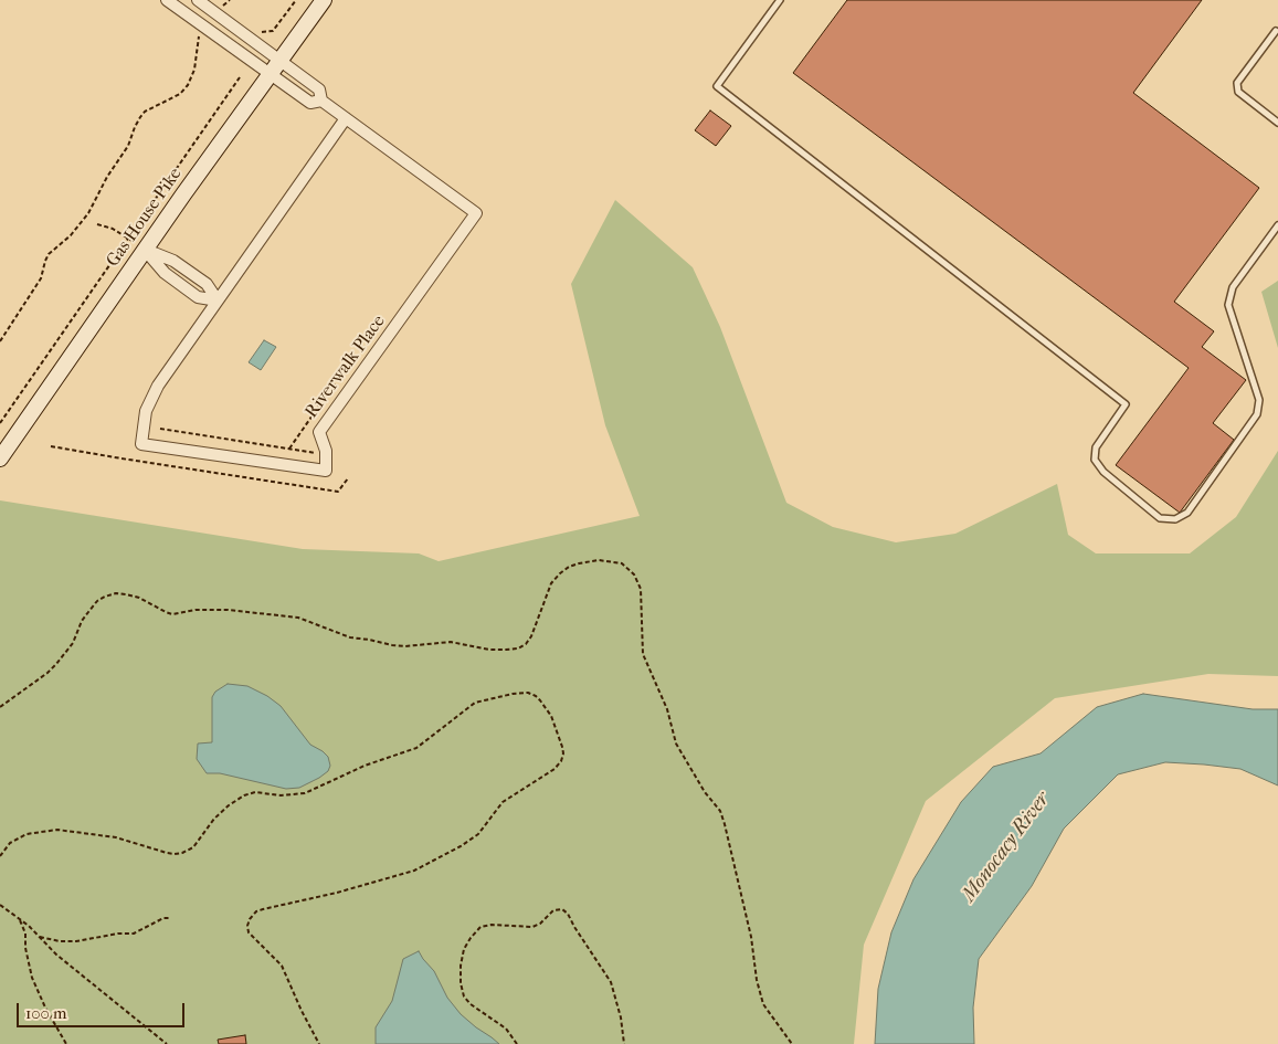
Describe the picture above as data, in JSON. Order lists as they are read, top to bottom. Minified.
{"streets":{"main road":["Gas House Pike"],"street":["Riverwalk Place"]},"crossings":[["Gas House Pike","Riverwalk Place"]],"water":["Monocacy River"],"scale_bar":"100 m"}
